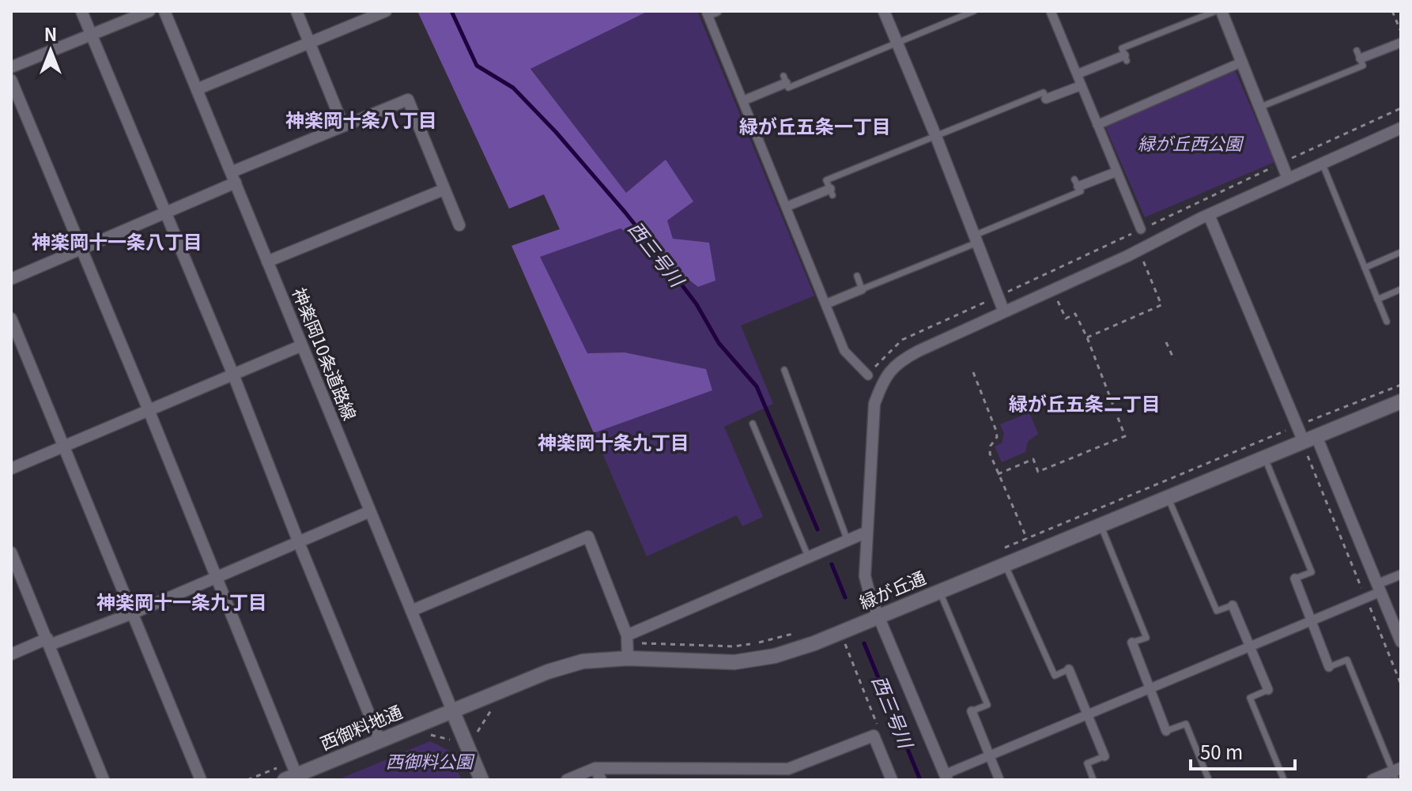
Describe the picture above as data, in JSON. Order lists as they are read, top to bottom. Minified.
{"streets":{"street":["神楽岡10条道路線","緑が丘通","西御料地通"]},"crossings":[["神楽岡10条道路線","緑が丘通"],["神楽岡10条道路線","西御料地通"],["緑が丘通","西御料地通"]],"districts":["神楽岡十条八丁目","緑が丘五条一丁目","神楽岡十一条八丁目","緑が丘五条二丁目","神楽岡十条九丁目","神楽岡十一条九丁目"],"water":["西三号川"],"parks":["緑が丘西公園","西御料公園"],"scale_bar":"50 m","north":"top"}
